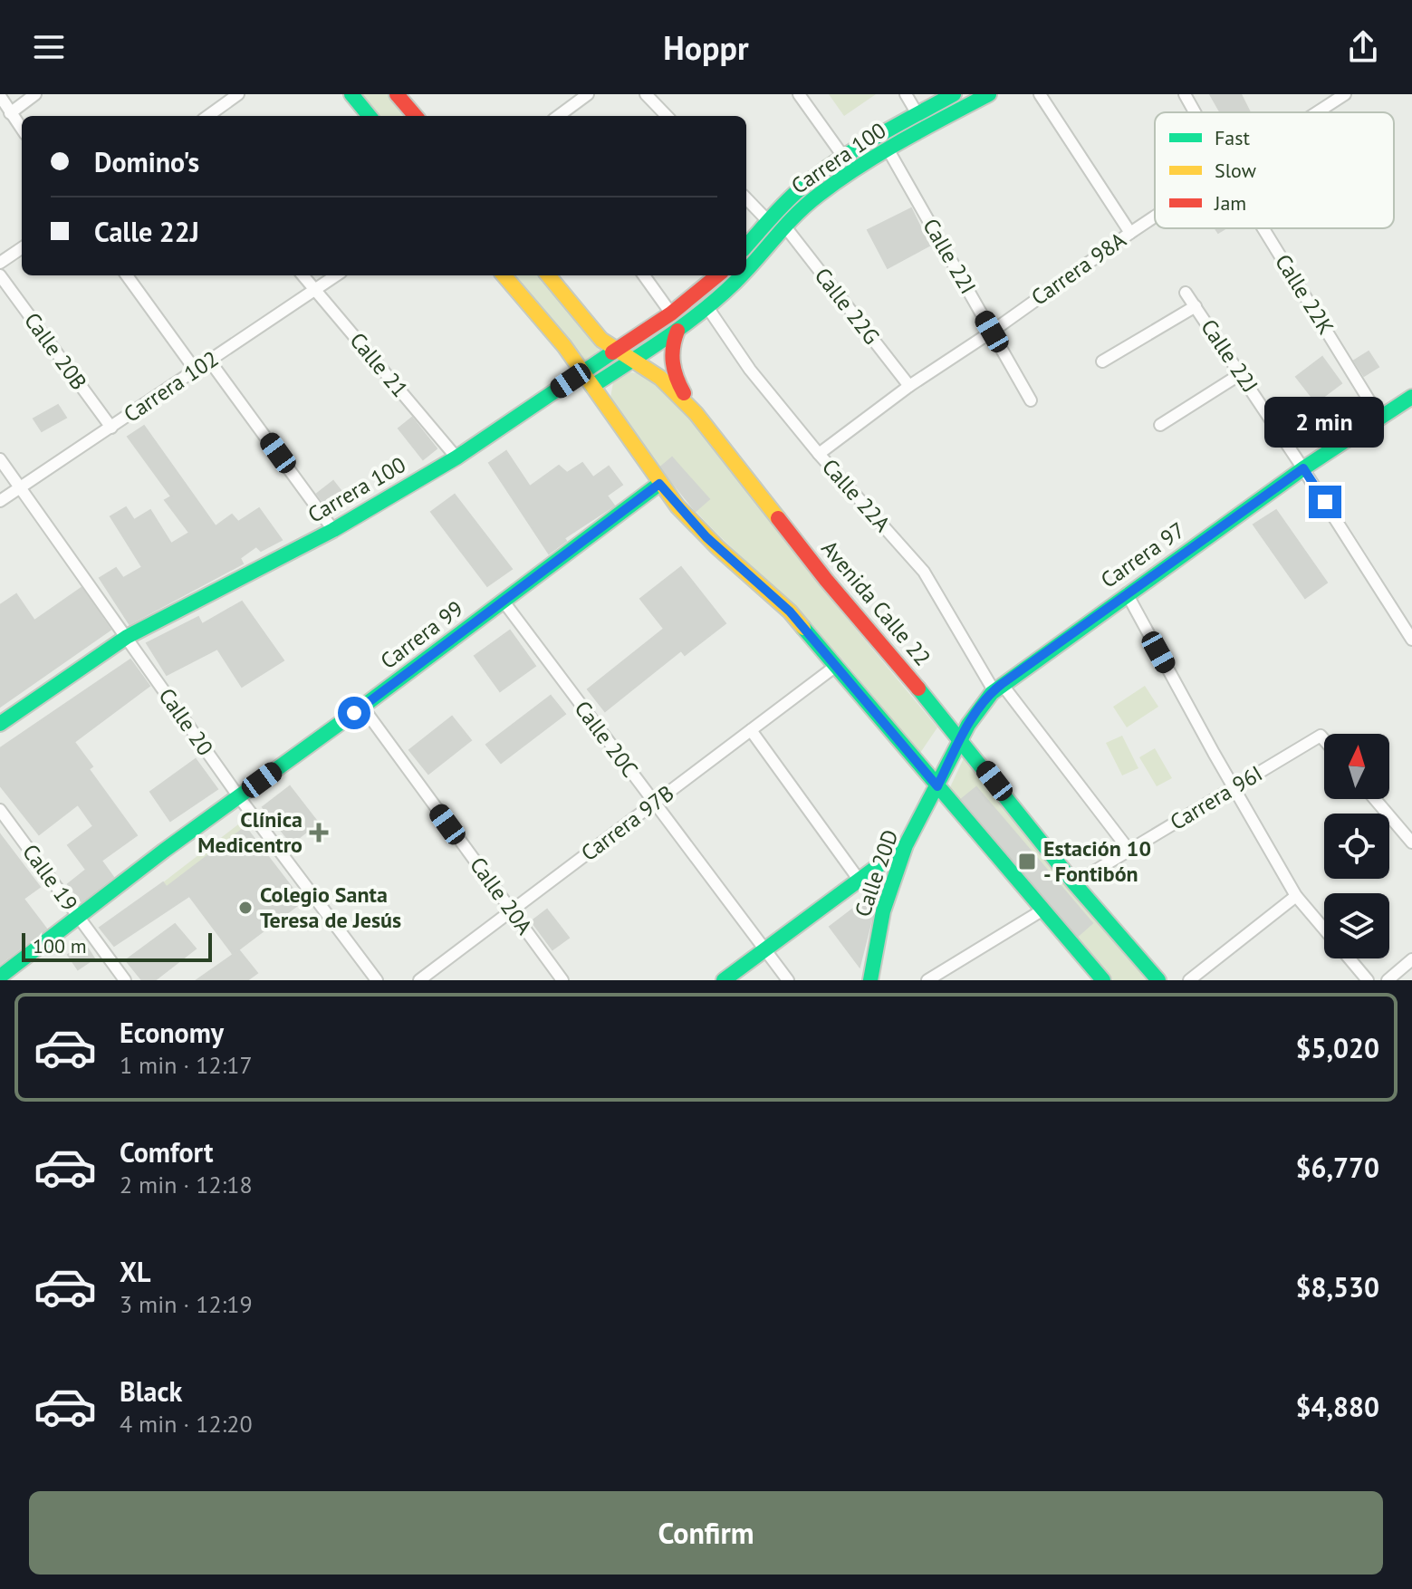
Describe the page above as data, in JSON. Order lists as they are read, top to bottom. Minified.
{"streets":{"main road":["Carrera 100","Carrera 97","Avenida Calle 22","Carrera 99","Calle 20D"],"street":["Calle 22I","Carrera 98A","Calle 22K","Calle 22G","Calle 20B","Calle 22J","Calle 21","Carrera 102","Calle 22A","Calle 20","Calle 20C","Carrera 96I","Carrera 97B","Calle 19","Calle 20A"]},"crossings":[["Carrera 100","Calle 22I"],["Carrera 100","Calle 22G"],["Carrera 100","Calle 21"],["Carrera 100","Calle 22A"],["Carrera 100","Avenida Calle 22"],["Carrera 100","Calle 20"],["Calle 22I","Carrera 98A"],["Carrera 98A","Calle 22G"],["Carrera 98A","Calle 22A"],["Calle 22K","Carrera 97"],["Calle 20B","Carrera 102"],["Calle 22J","Carrera 97"],["Calle 21","Carrera 102"],["Carrera 102","Calle 20"],["Calle 22A","Carrera 97"],["Calle 22A","Carrera 96I"],["Carrera 97","Avenida Calle 22"],["Carrera 97","Calle 20D"],["Avenida Calle 22","Carrera 96I"],["Carrera 99","Calle 20"],["Carrera 99","Calle 20C"],["Carrera 99","Calle 19"],["Carrera 99","Calle 20A"],["Calle 20C","Carrera 97B"],["Carrera 97B","Calle 20A"]],"places":{"health":["Clínica Medicentro"],"transit":["Estación 10 - Fontibón"],"other":["Colegio Santa Teresa de Jesús"]},"legend":["Fast","Slow","Jam"],"scale_bar":"100 m","north":"top","page":{"header":"Hoppr","banner":["Domino's","Calle 22J"],"bubble":"2 min","scale":"100 m","list":[{"name":"Economy","note":"1 min · 12:17","value":"$5,020"},{"name":"Comfort","note":"2 min · 12:18","value":"$6,770"},{"name":"XL","note":"3 min · 12:19","value":"$8,530"},{"name":"Black","note":"4 min · 12:20","value":"$4,880"}],"buttons":"Confirm"}}
